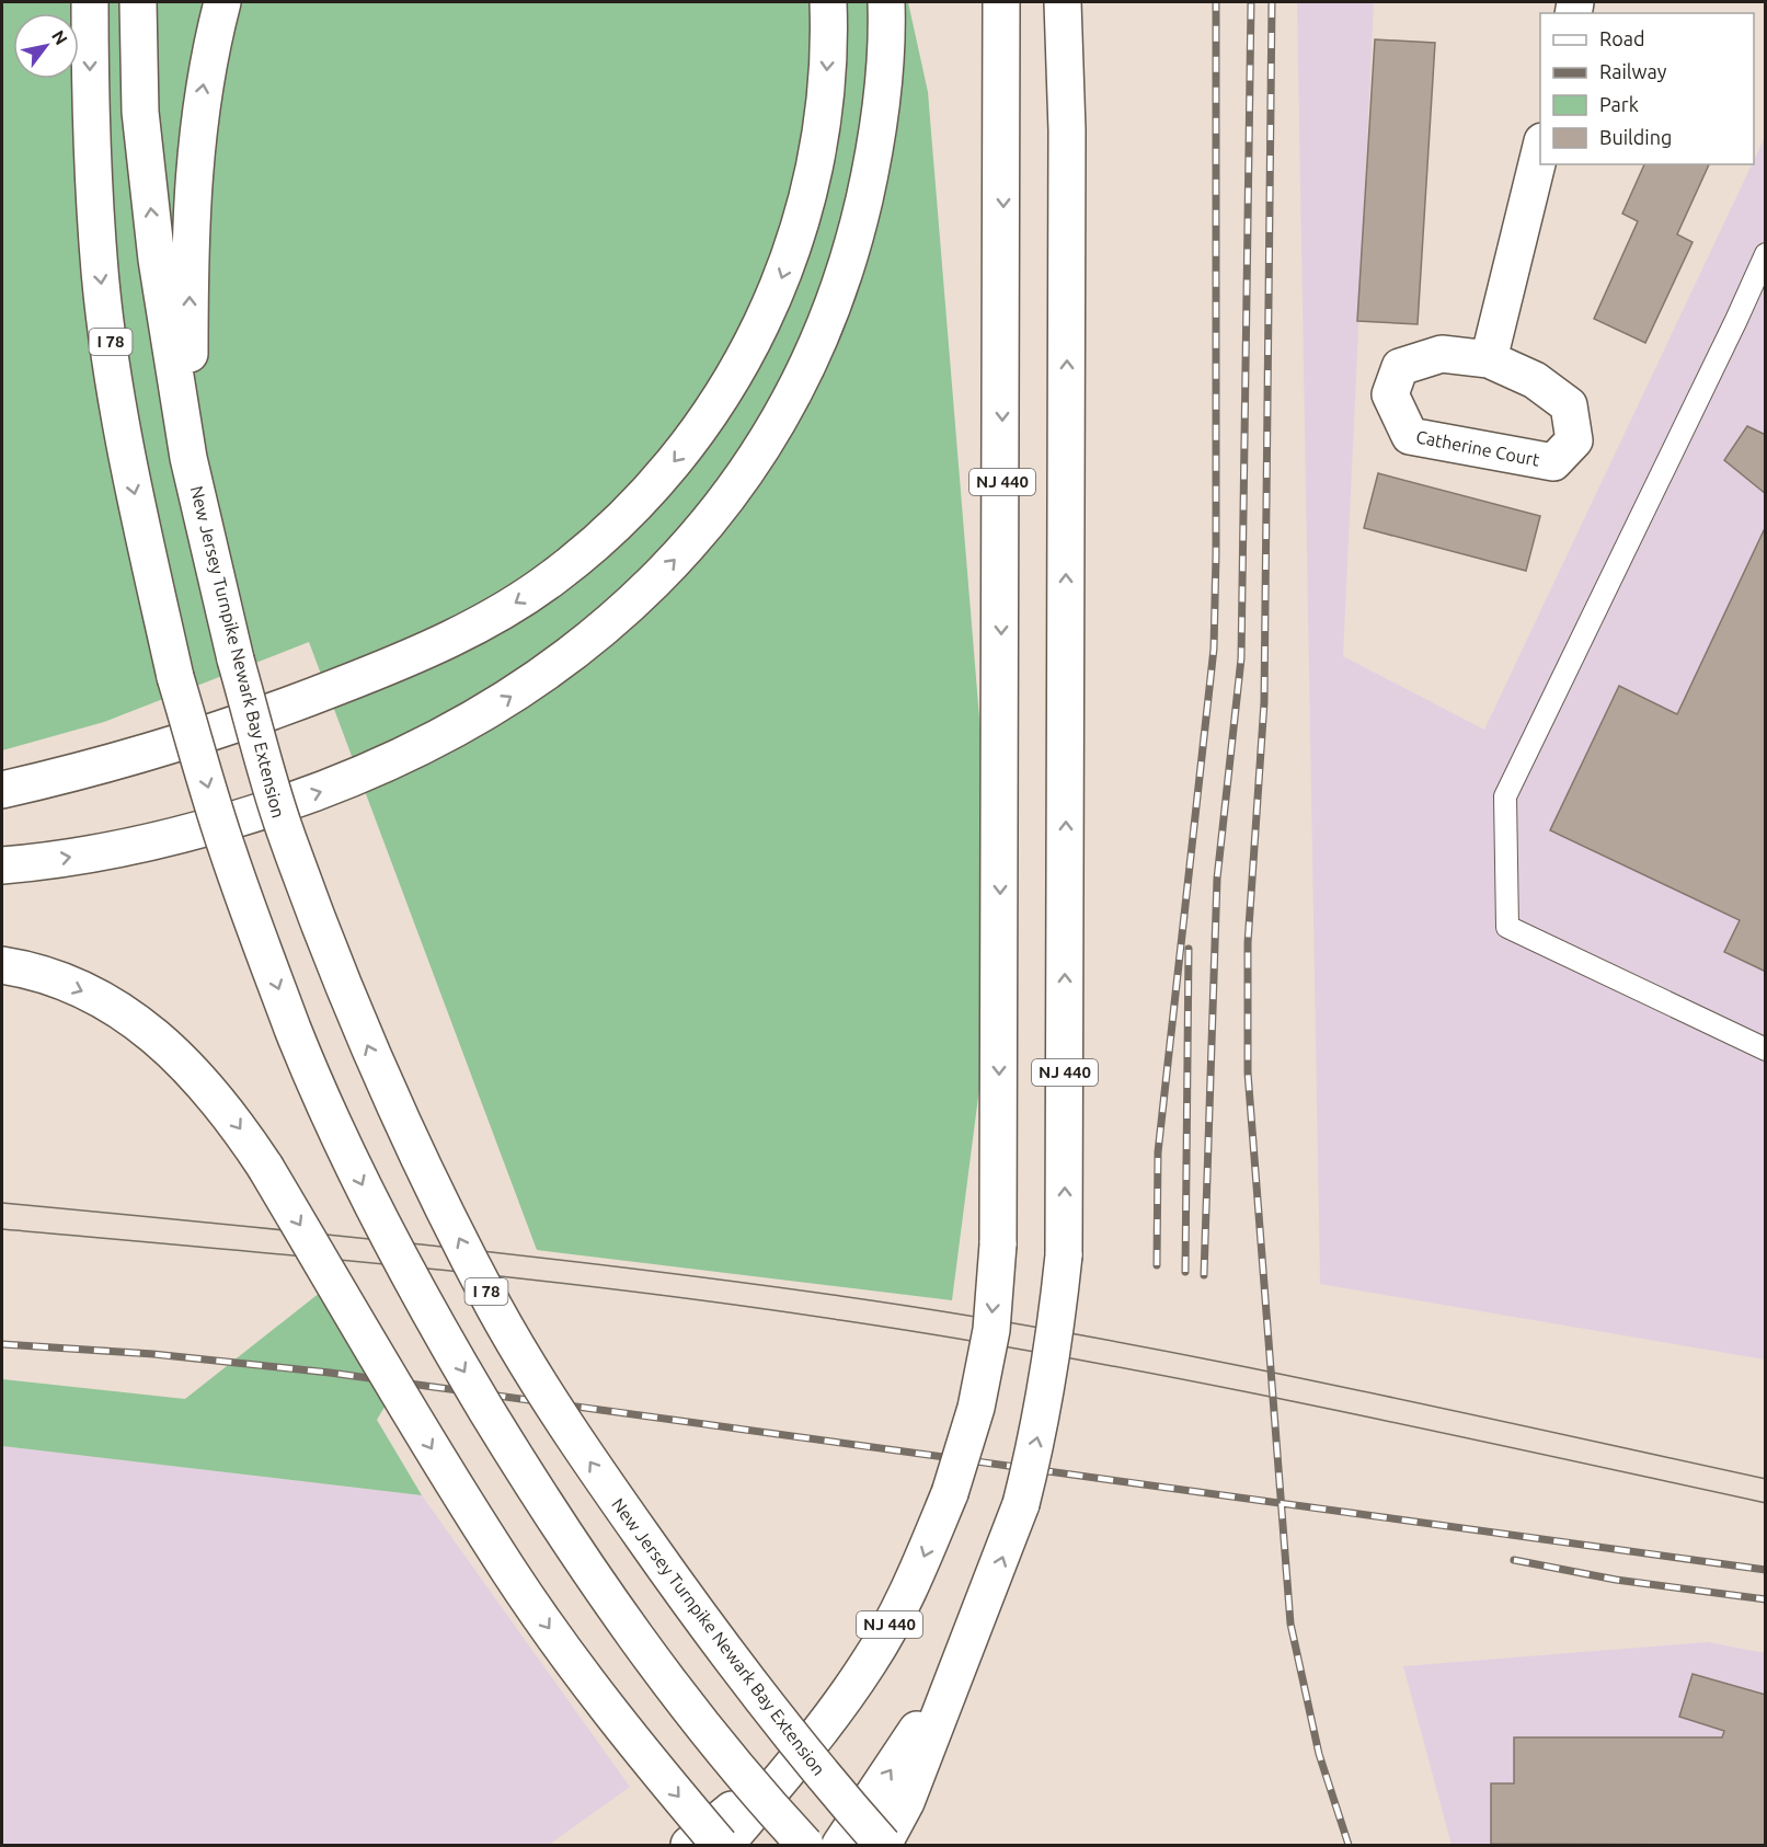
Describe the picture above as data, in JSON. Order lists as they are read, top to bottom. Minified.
{"streets":{"main road":["I 78","Catherine Court","NJ 440","New Jersey Turnpike Newark Bay Extension"]},"crossings":[["NJ 440","New Jersey Turnpike Newark Bay Extension"]],"legend":["Road","Railway","Park","Building"],"north":"top right"}
